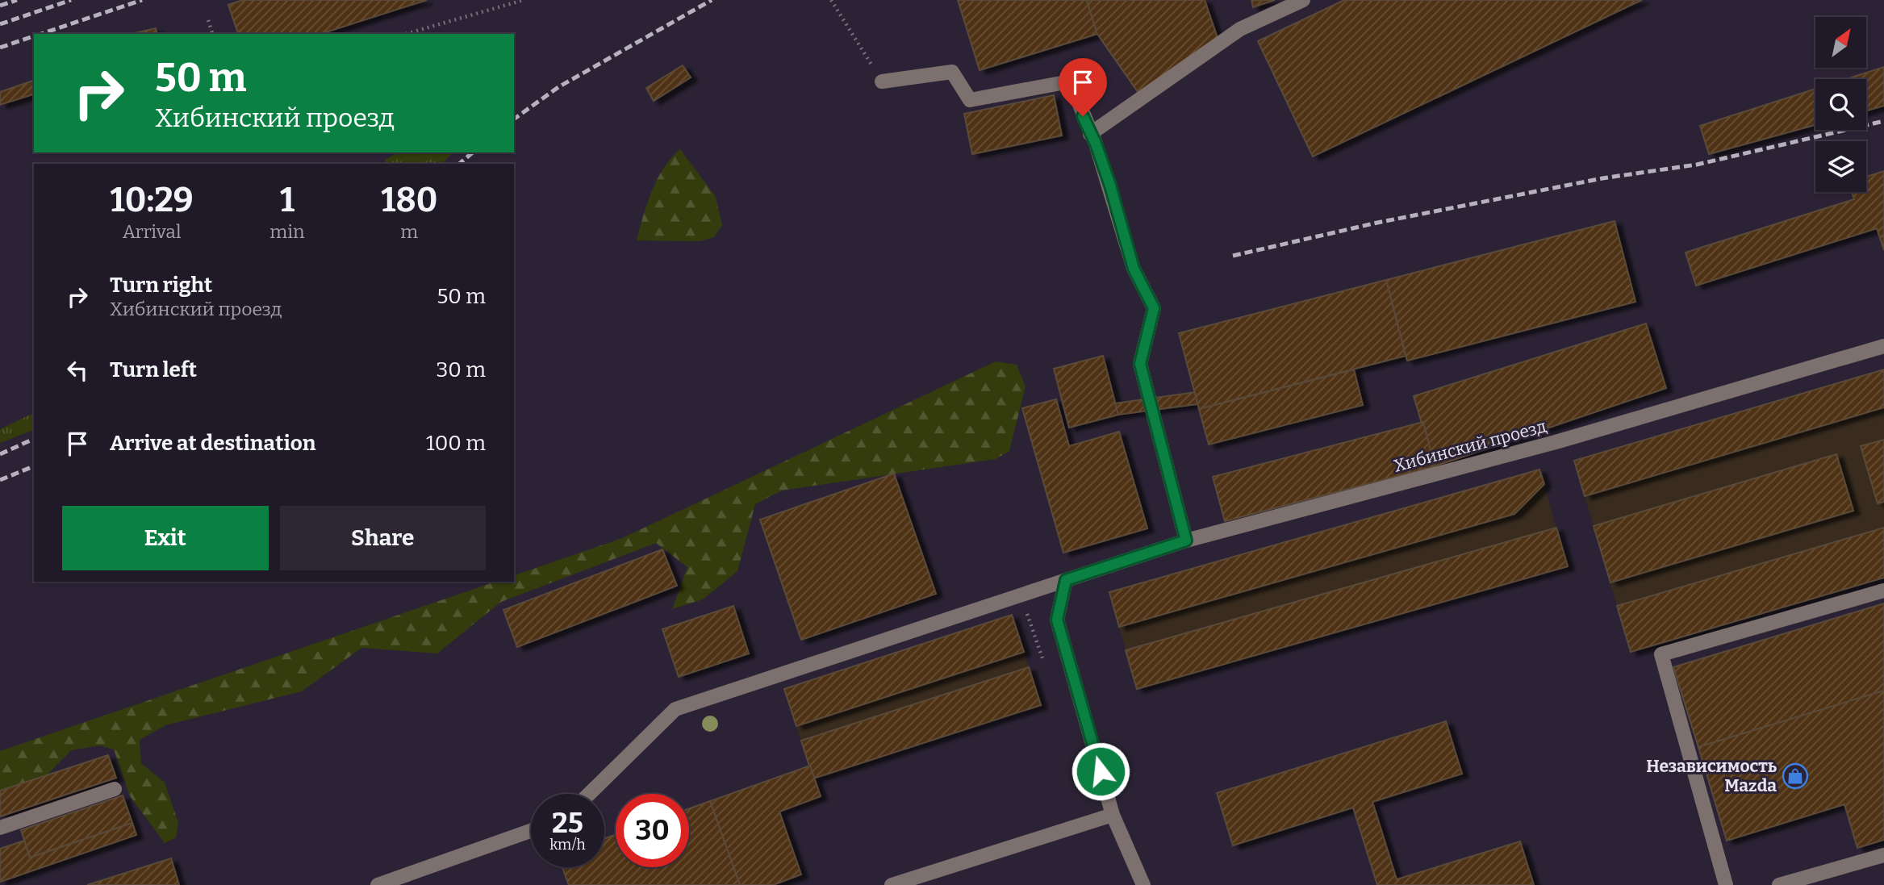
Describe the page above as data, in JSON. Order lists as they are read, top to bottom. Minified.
{"streets":{"street":["Хибинский проезд"]},"places":{"shop":["Независимость Mazda"]},"north":"top right","page":{"turn":["50 m","Хибинский проезд"],"eta":["10:29","Arrival","1","min","180","m"],"list":[{"name":"Turn right","note":"Хибинский проезд","value":"50 m"},{"name":"Turn left","value":"30 m"},{"name":"Arrive at destination","value":"100 m"}],"buttons":["Exit","Share"],"speed":"25 km/h","limit":"30"}}
